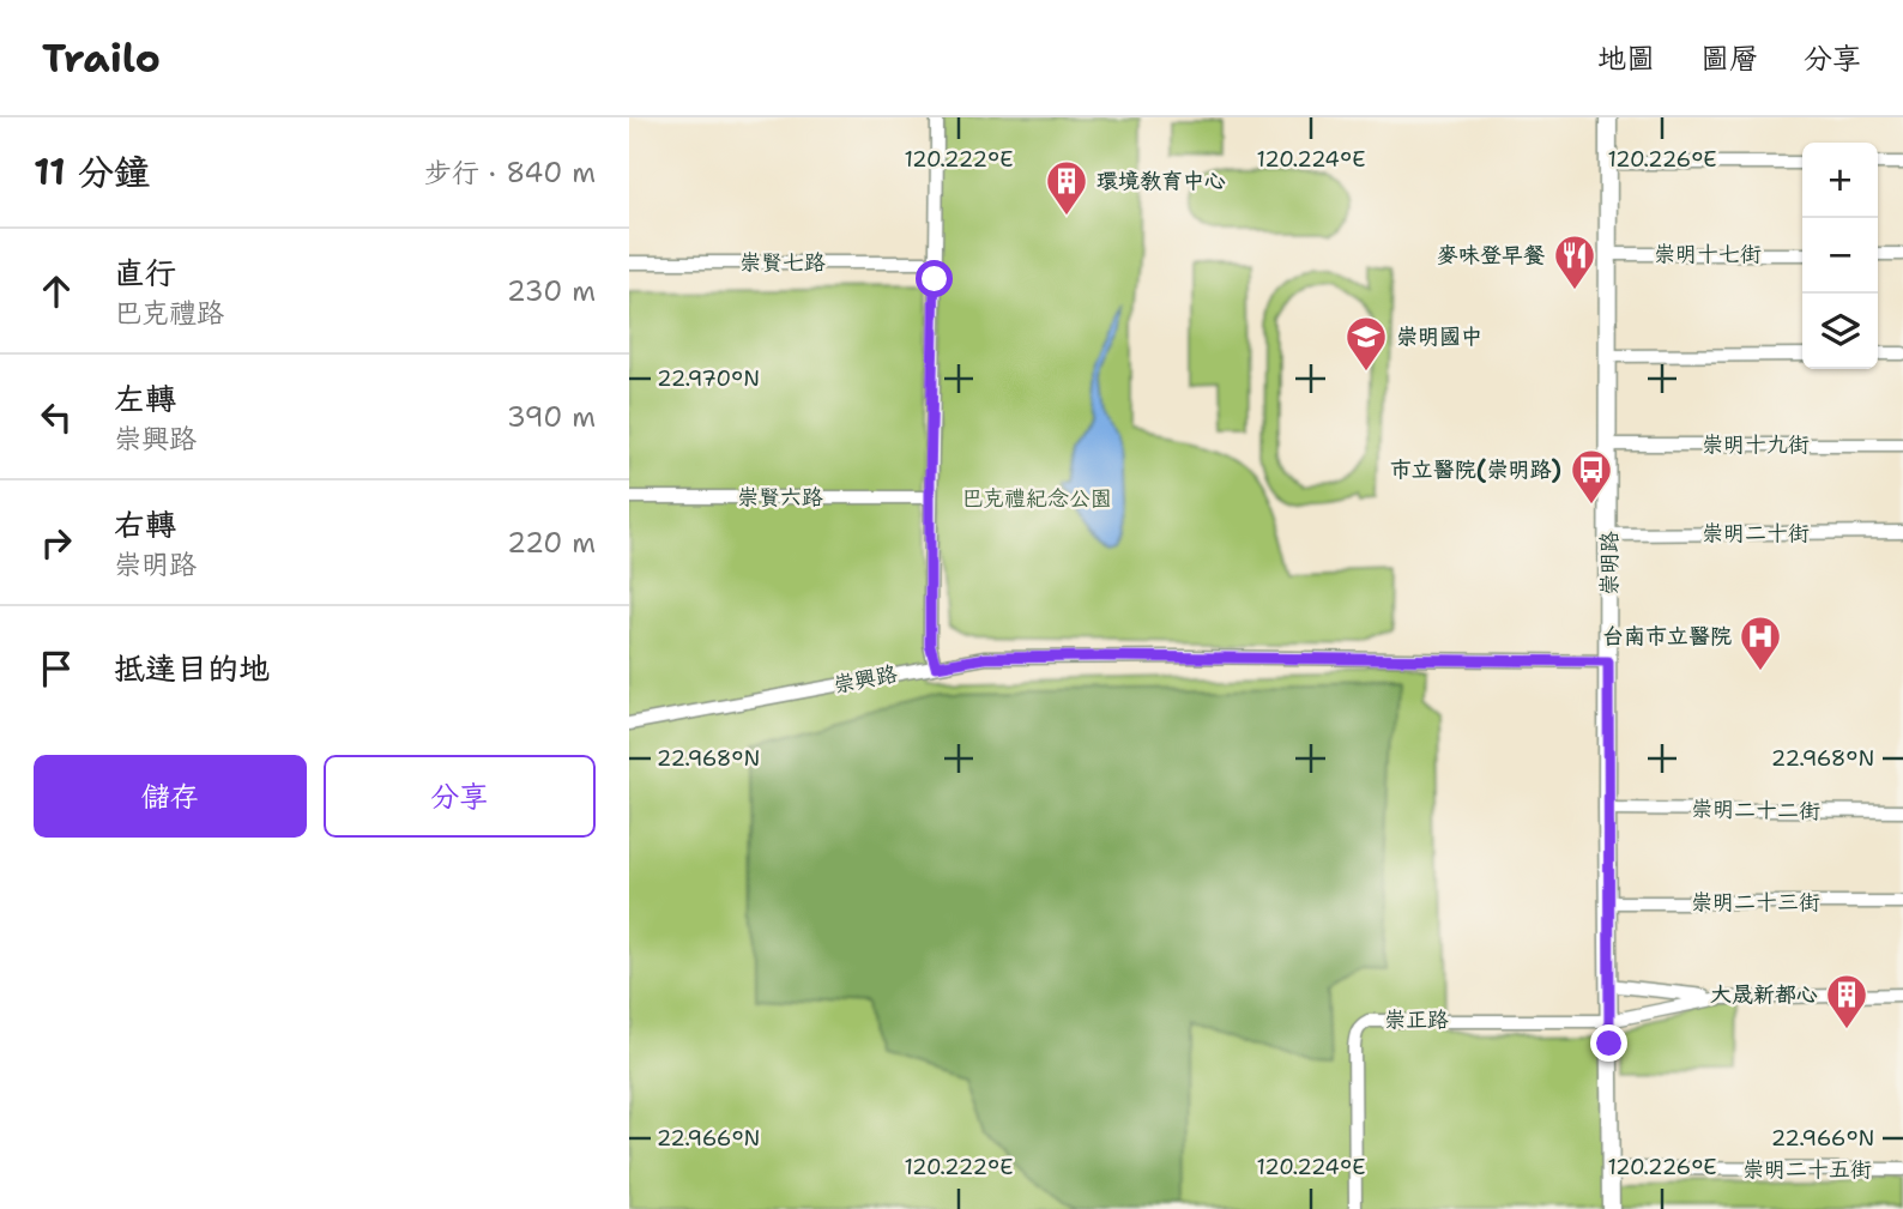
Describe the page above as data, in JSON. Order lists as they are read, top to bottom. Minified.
{"streets":{"street":["崇明十七街","崇賢七路","崇明十九街","崇賢六路","崇明二十街","崇明路","崇興路","崇明二十二街","崇明二十三街","崇正路","崇明二十五街"]},"crossings":[["崇明十七街","崇明路"],["崇明十九街","崇明路"],["崇明二十街","崇明路"],["崇明路","崇興路"],["崇明路","崇明二十二街"],["崇明路","崇明二十三街"],["崇明路","崇正路"],["崇明路","崇明二十五街"]],"parks":["巴克禮紀念公園"],"places":{"building":["環境教育中心","大晟新都心"],"restaurant":["麥味登早餐"],"school or university":["崇明國中"],"bus stop":["市立醫院(崇明路)"],"hospital":["台南市立醫院"]},"page":{"header":"Trailo","nav":["地圖","圖層","分享"],"heading":["11 分鐘","步行 · 840 m"],"map_buttons":["+","−"],"list":[["直行","巴克禮路","230 m"],["左轉","崇興路","390 m"],["右轉","崇明路","220 m"],"抵達目的地"],"buttons":["儲存","分享"]},"coordinates":["120.222°E","120.224°E","120.226°E","22.970°N","22.968°N","22.966°N"]}
